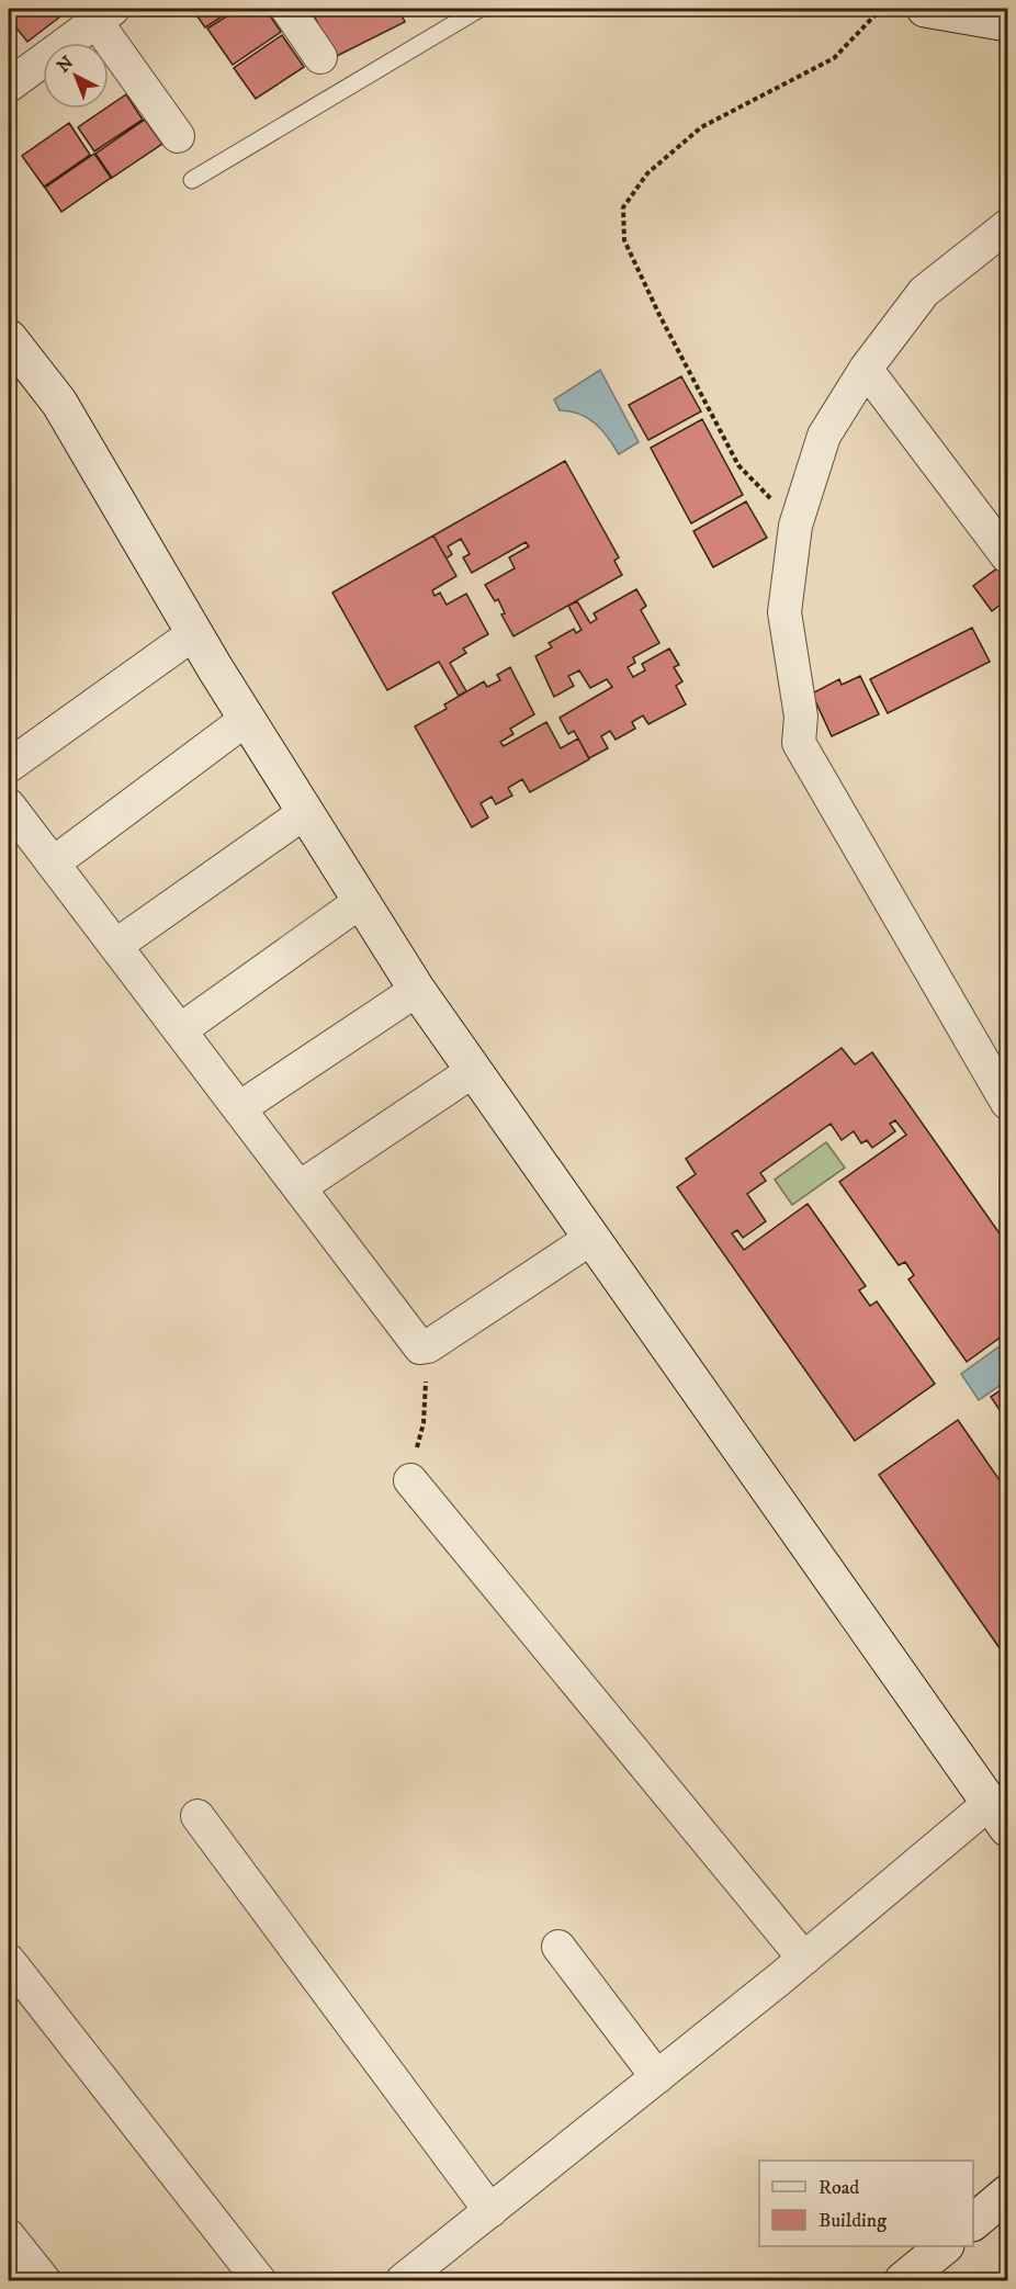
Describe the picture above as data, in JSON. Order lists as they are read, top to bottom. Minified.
{"legend":["Road","Building"],"north":"top left"}
